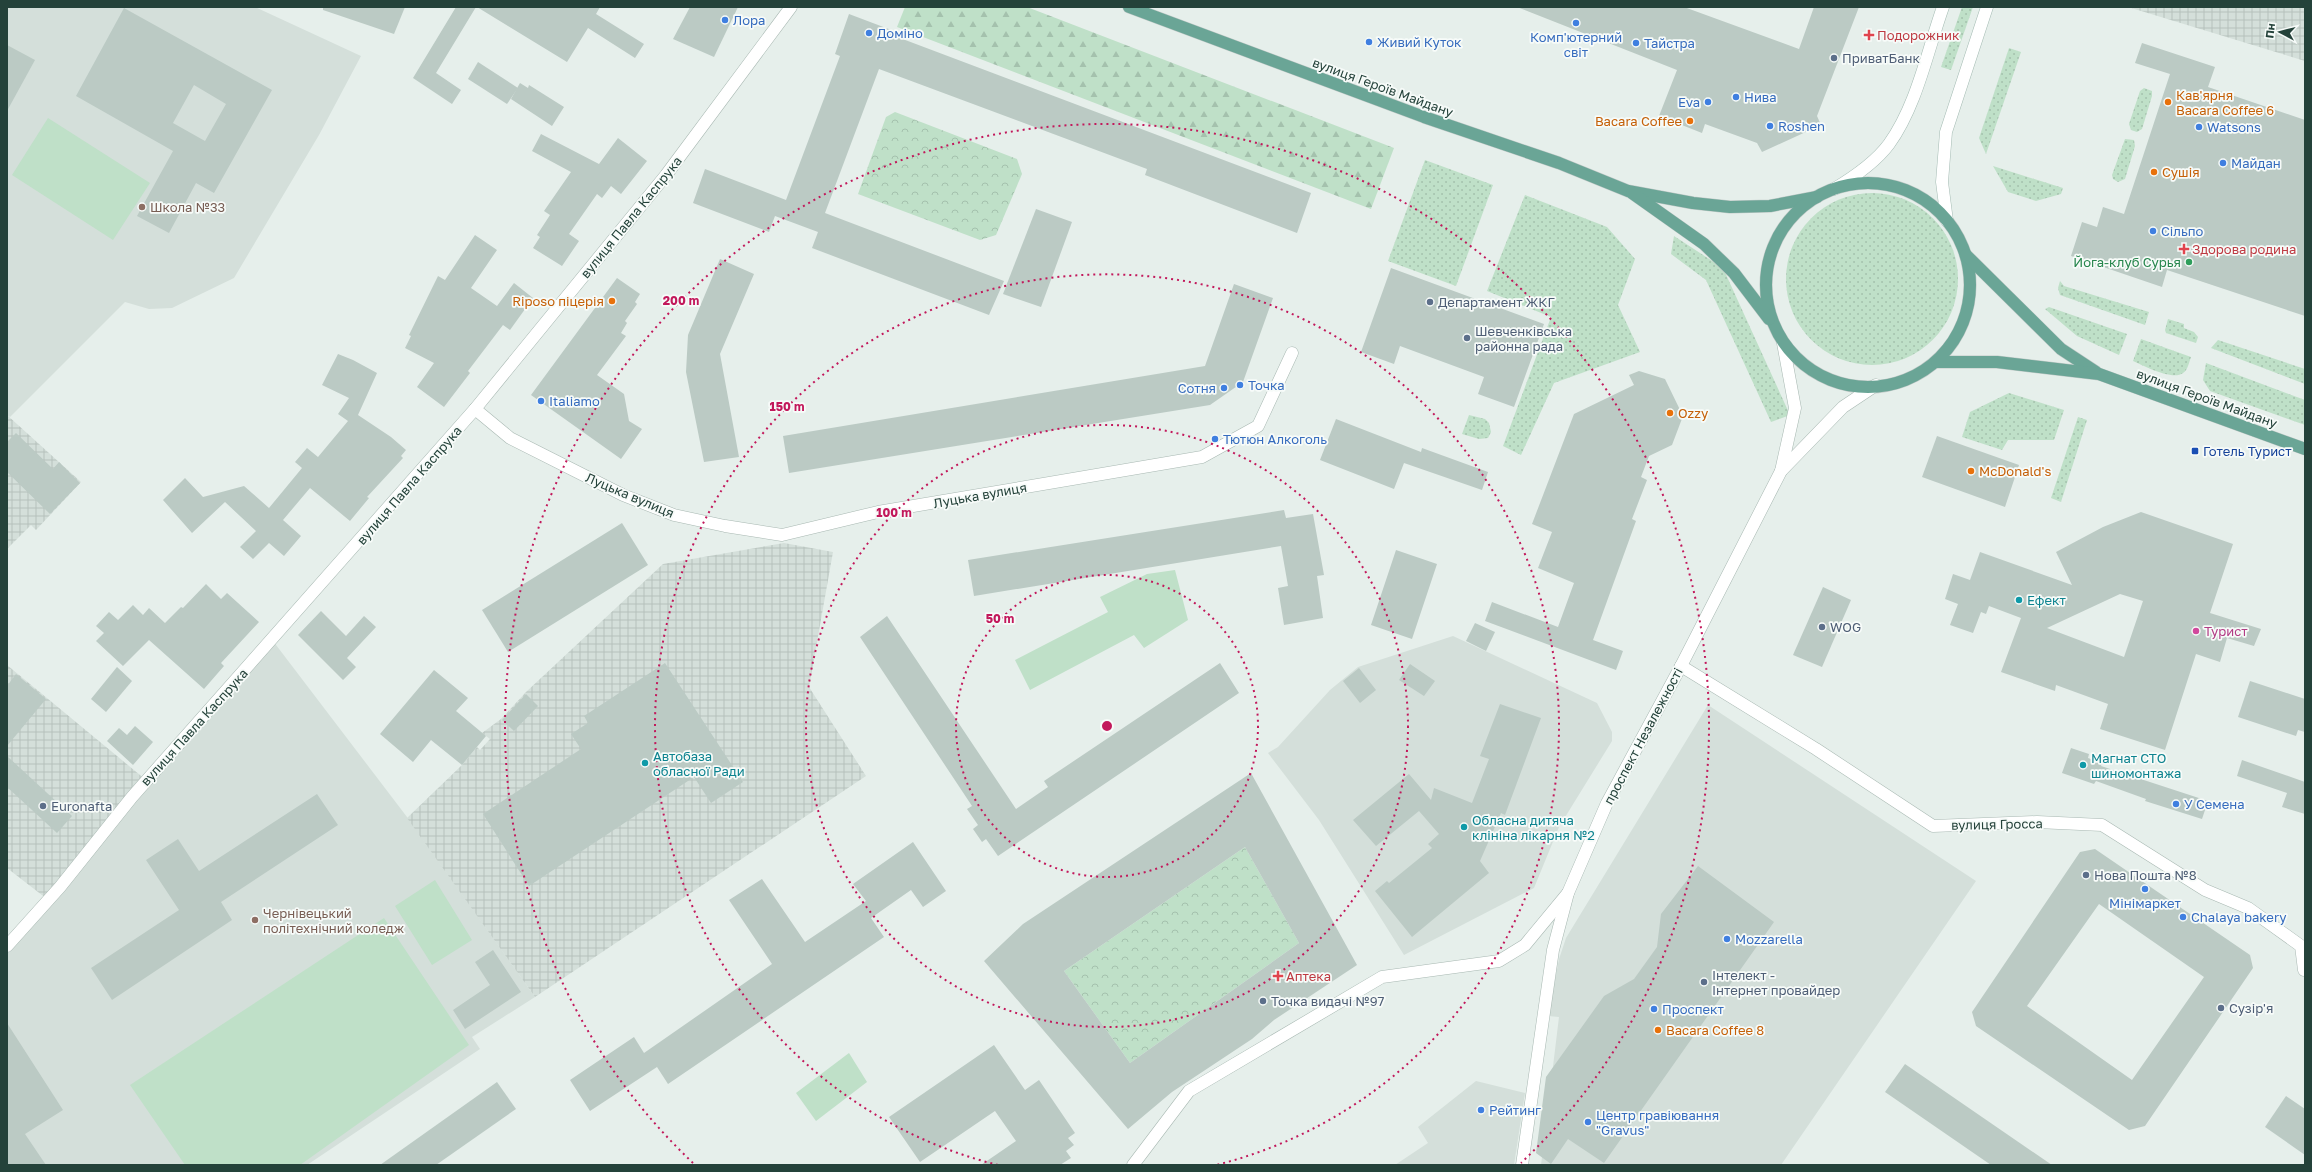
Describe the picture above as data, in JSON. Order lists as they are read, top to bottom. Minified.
{"streets":{"main road":["вулиця Героїв Майдану"],"street":["вулиця Павла Каспрука","Луцька вулиця","проспект Незалежності","вулиця Гросса"]},"crossings":[["вулиця Павла Каспрука","Луцька вулиця"],["проспект Незалежності","вулиця Гросса"]],"places":{"other":["Лора","Комп'ютерний світ","Доміно","Живий Куток","Тайстра","ПриватБанк","Нива","Eva","Кав'ярня Bacara Coffee 6","Bacara Coffee","Roshen","Watsons","Майдан","Сушія","Школа №33","Сільпо","Йога-клуб Сурья","Riposo піцерія","Департамент ЖКГ","Шевченківська районна рада","Точка","Сотня","Italiamo","Ozzy","Тютюн Алкоголь","McDonald's","Ефект","WOG","Турист","Автобаза обласної Ради","Магнат СТО шиномонтажа","У Семена","Euronafta","Обласна дитяча клініна лікарня №2","Нова Пошта №8","Мінімаркет","Chalaya bakery","Чернівецький політехнічний коледж","Mozzarella","Інтелект - Інтернет провайдер","Точка видачі №97","Сузір'я","Проспект","Bacara Coffee 8","Рейтинг","Центр гравіювання \"Gravus\""],"health":["Подорожник","Здорова родина","Аптека"],"transit":["Готель Турист"]},"north":"left","rings":["200 m","150 m","100 m","50 m"]}
